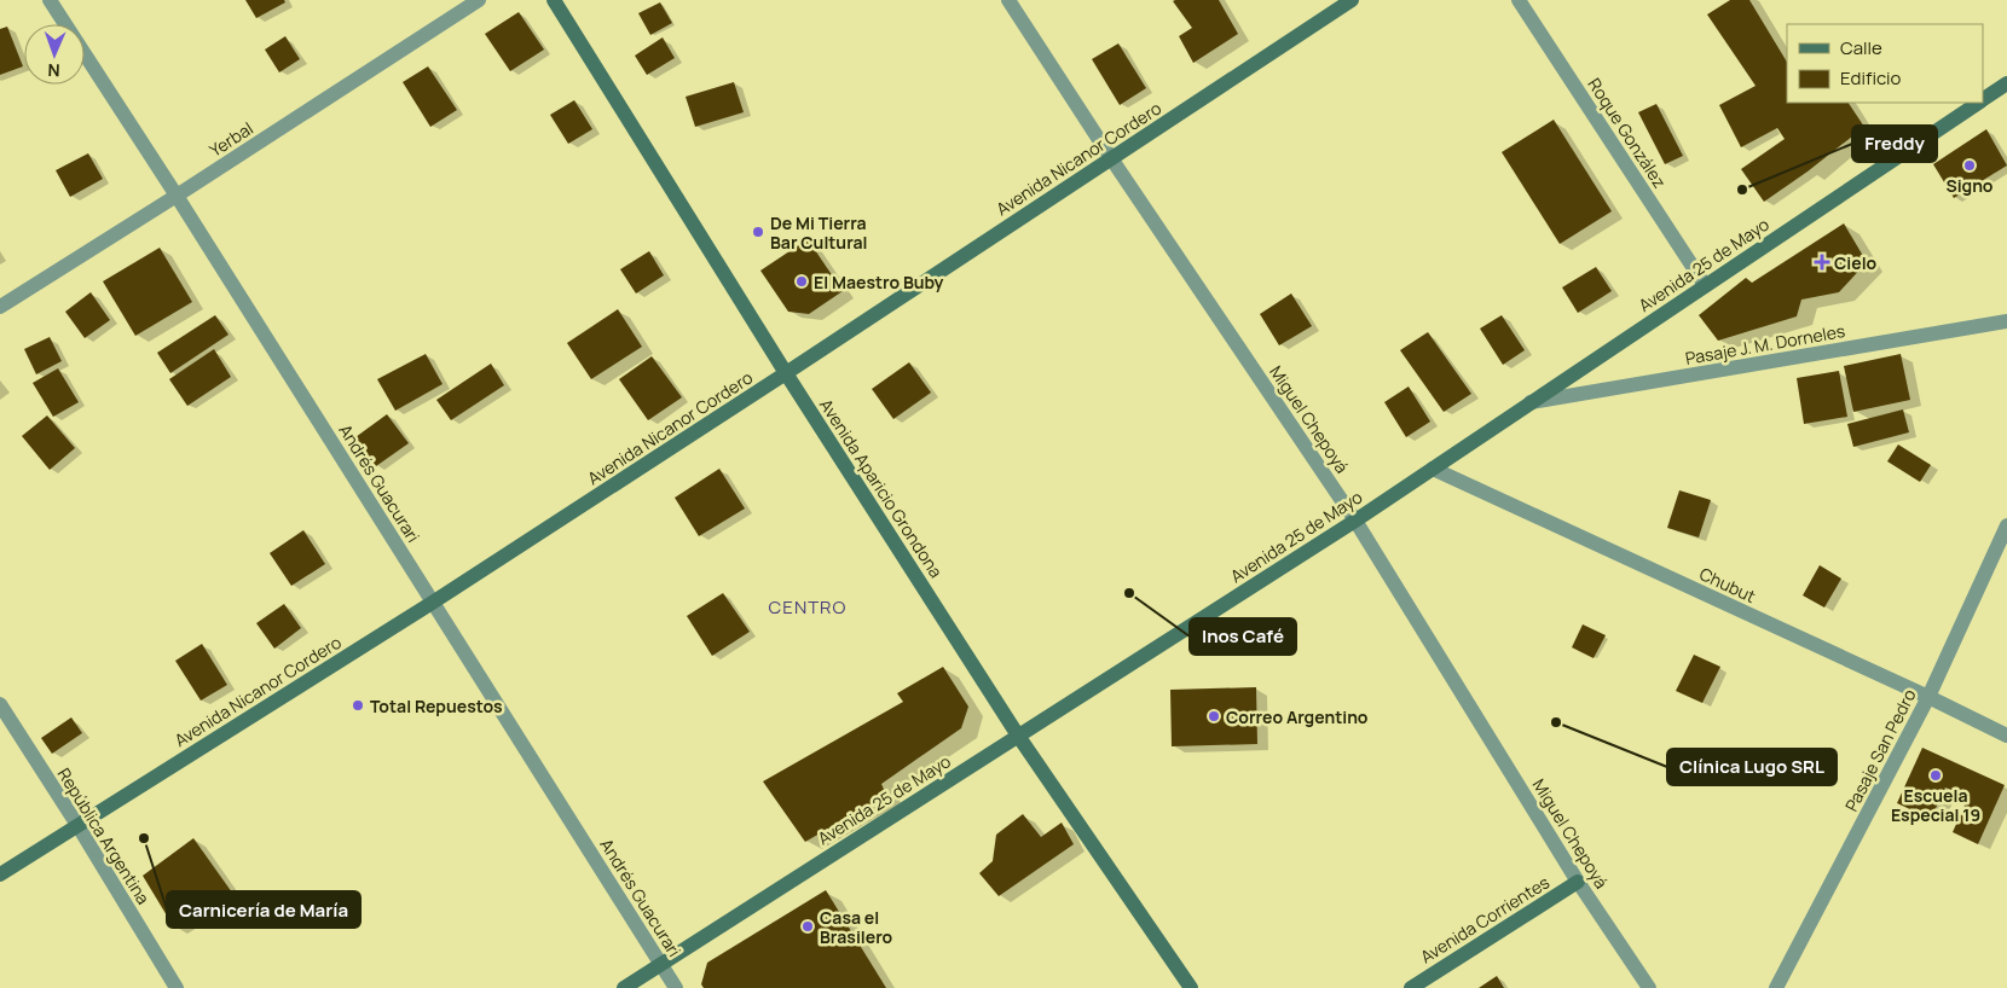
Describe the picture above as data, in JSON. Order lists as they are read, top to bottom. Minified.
{"streets":{"main road":["Avenida Nicanor Cordero","Avenida 25 de Mayo","Avenida Aparicio Grondona","Avenida Corrientes"],"street":["Roque González","Yerbal","Pasaje J. M. Dorneles","Miguel Chepoyá","Andrés Guacurari","Chubut","Pasaje San Pedro","República Argentina"]},"crossings":[["Roque González","Avenida 25 de Mayo"],["Yerbal","Andrés Guacurari"],["Avenida Nicanor Cordero","Miguel Chepoyá"],["Avenida Nicanor Cordero","Andrés Guacurari"],["Avenida Nicanor Cordero","Avenida Aparicio Grondona"],["Avenida Nicanor Cordero","República Argentina"],["Avenida 25 de Mayo","Pasaje J. M. Dorneles"],["Avenida 25 de Mayo","Miguel Chepoyá"],["Avenida 25 de Mayo","Andrés Guacurari"],["Avenida 25 de Mayo","Avenida Aparicio Grondona"],["Avenida 25 de Mayo","Chubut"],["Miguel Chepoyá","Avenida Corrientes"],["Chubut","Pasaje San Pedro"]],"districts":["CENTRO"],"places":{"other":["Signo","Freddy","De Mi Tierra Bar Cultural","El Maestro Buby","Inos Café","Total Repuestos","Correo Argentino","Clínica Lugo SRL","Escuela Especial 19","Carnicería de María","Casa el Brasilero"],"health":["Cielo"]},"legend":["Calle","Edificio"],"north":"bottom"}
